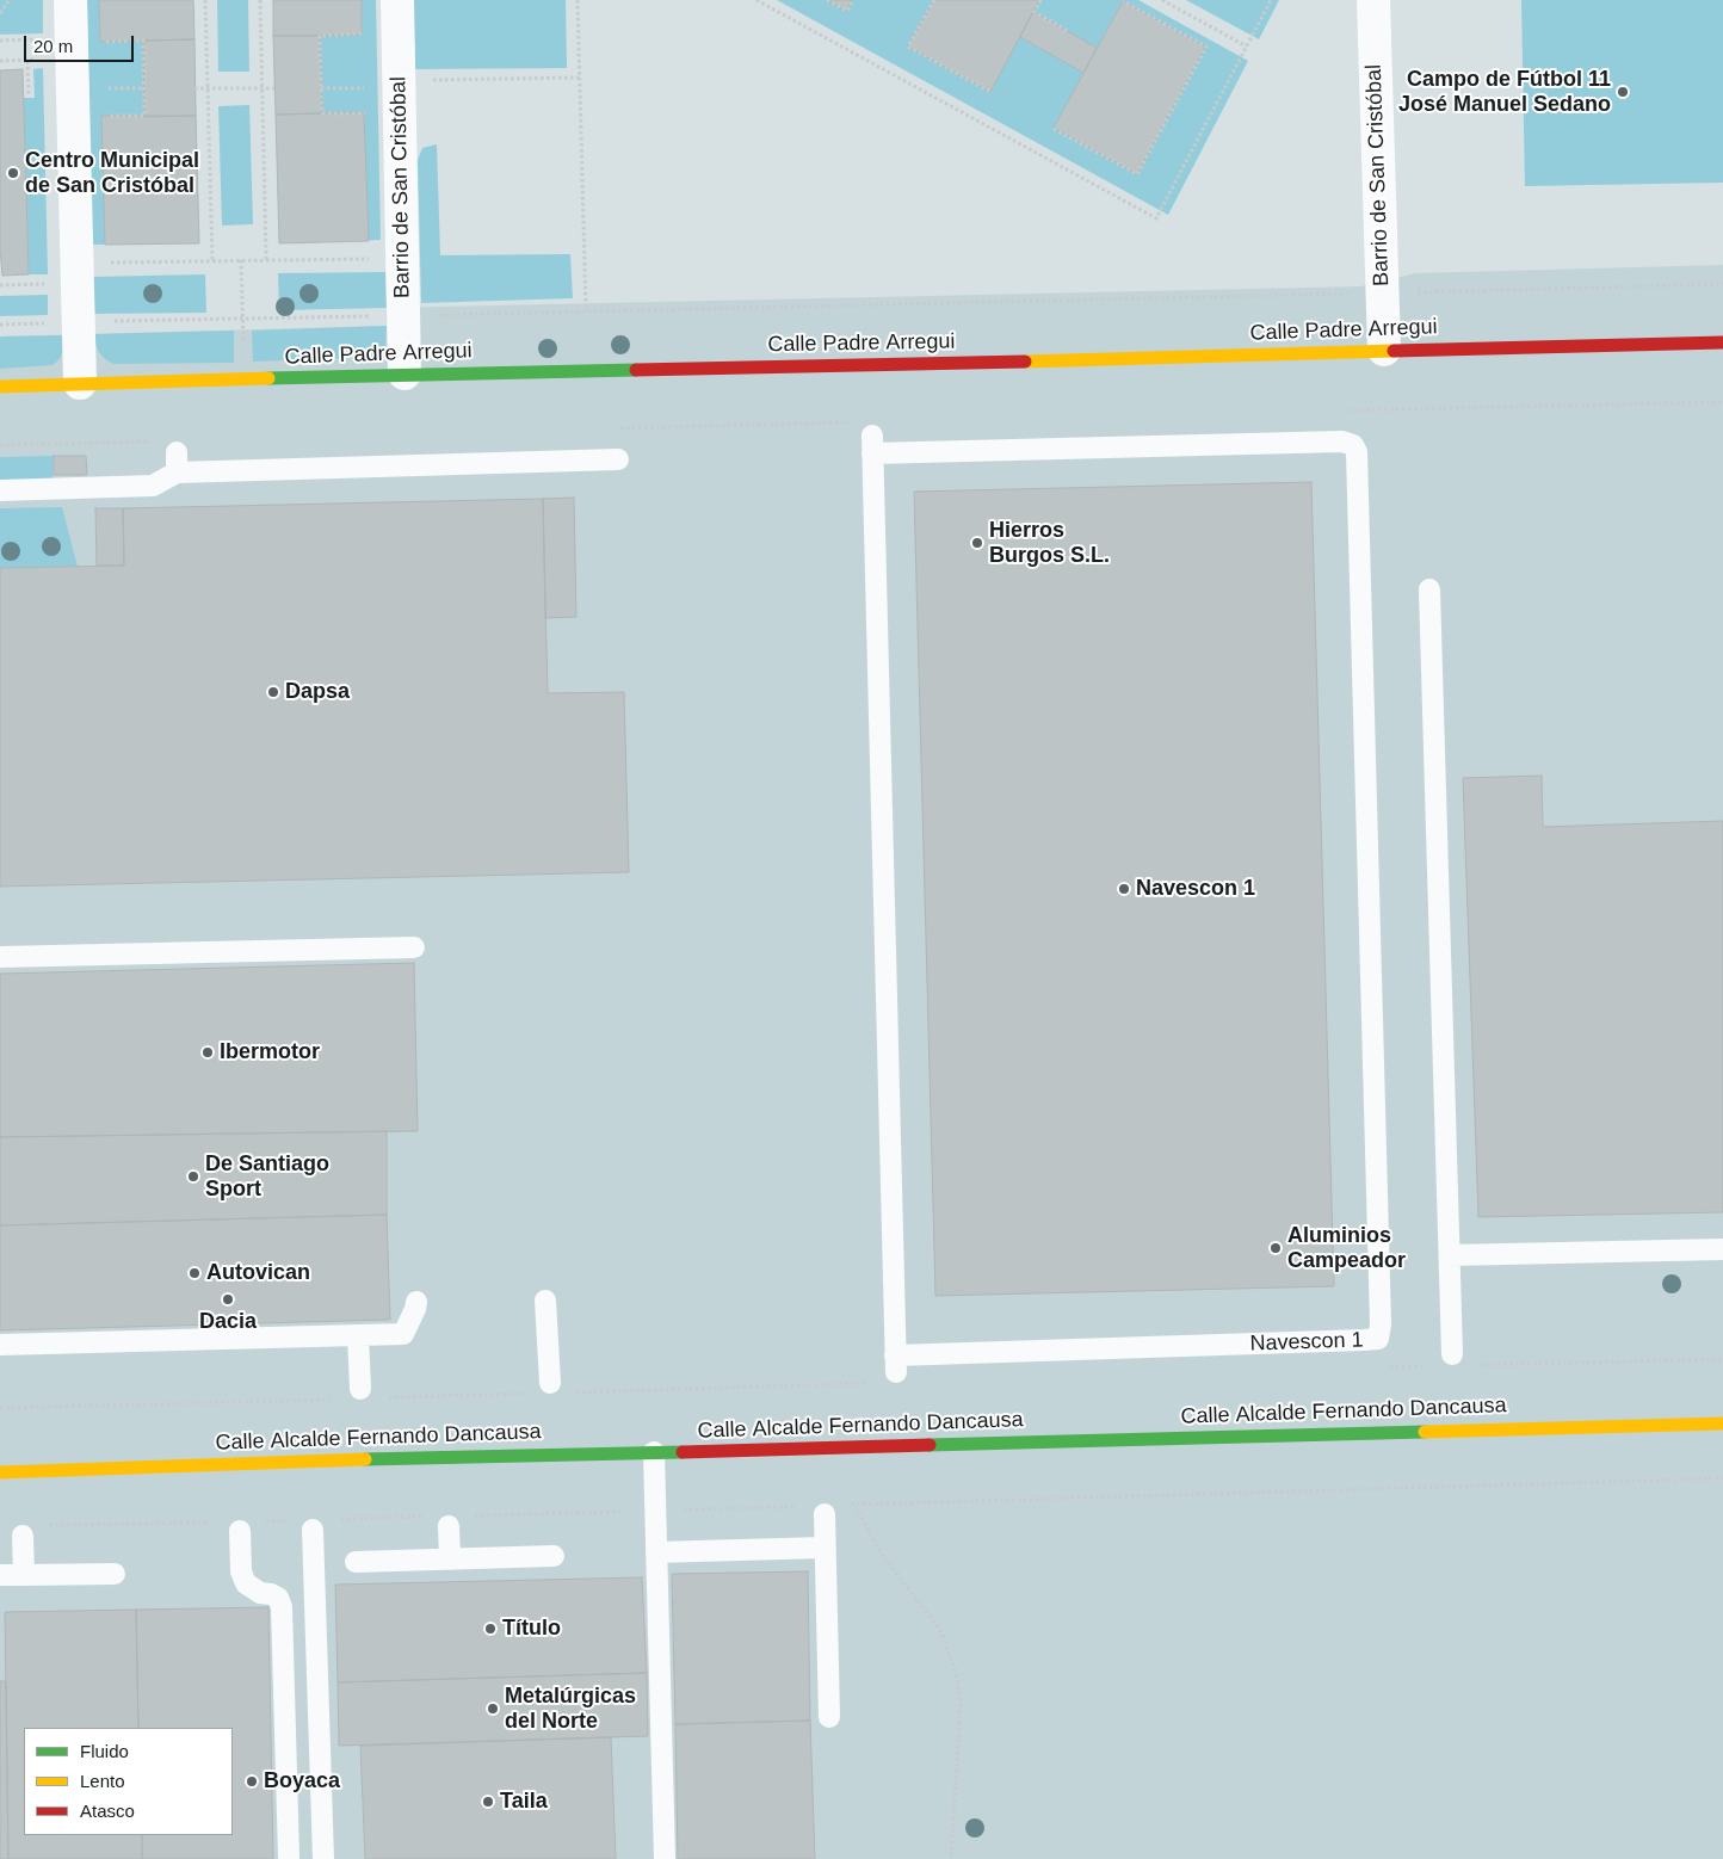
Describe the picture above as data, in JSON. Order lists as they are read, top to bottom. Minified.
{"streets":{"street":["Barrio de San Cristóbal","Calle Padre Arregui","Calle Alcalde Fernando Dancausa"],"lane":["Navescon 1"]},"crossings":[["Barrio de San Cristóbal","Calle Padre Arregui"]],"places":["Campo de Fútbol 11 José Manuel Sedano","Centro Municipal de San Cristóbal","Hierros Burgos S.L.","Dapsa","Navescon 1","Ibermotor","De Santiago Sport","Aluminios Campeador","Autovican","Dacia","Título","Metalúrgicas del Norte","Boyaca","Taila"],"legend":["Fluido","Lento","Atasco"],"scale_bar":"20 m"}
